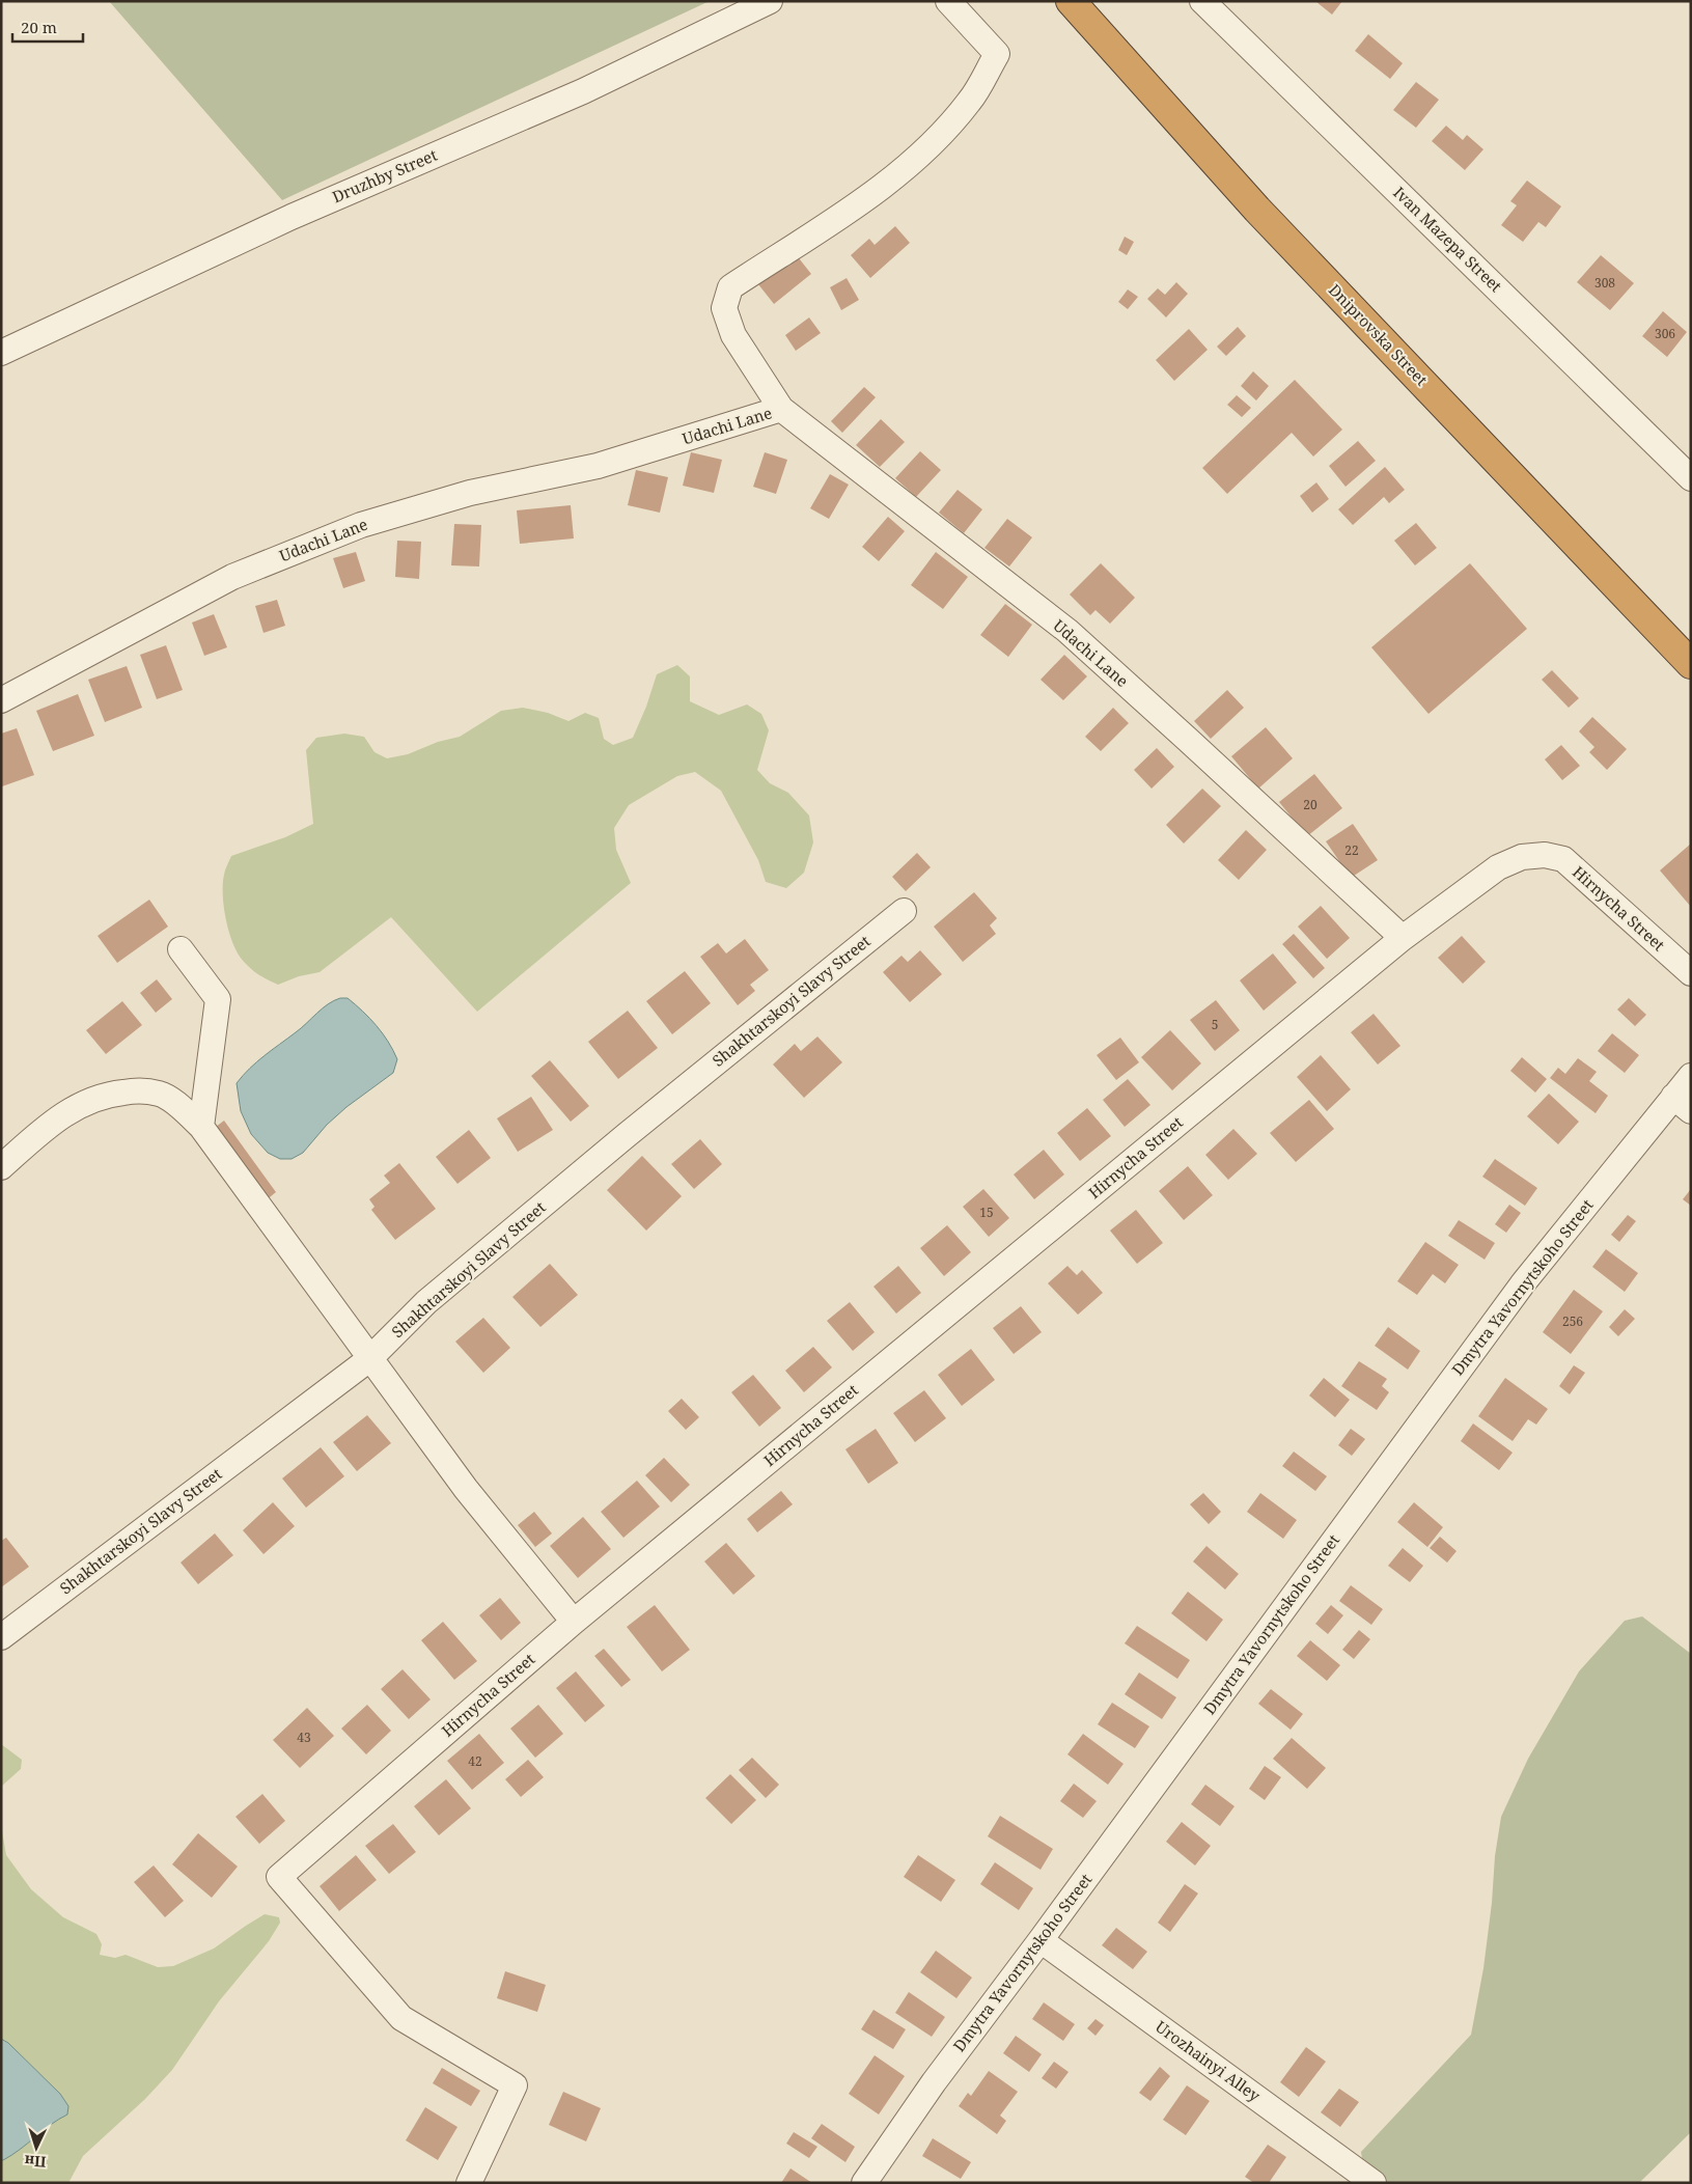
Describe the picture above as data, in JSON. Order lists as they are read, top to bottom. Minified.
{"streets":{"highway":["Dniprovska Street"],"street":["Druzhby Street","Ivan Mazepa Street","Udachi Lane","Hirnycha Street","Shakhtarskoyi Slavy Street","Dmytra Yavornytskoho Street","Urozhainyi Alley"]},"crossings":[["Udachi Lane","Hirnycha Street"],["Dmytra Yavornytskoho Street","Urozhainyi Alley"]],"house_numbers":["308","306","20","22","5","15","256","43","42"],"scale_bar":"20 m","north":"bottom"}
